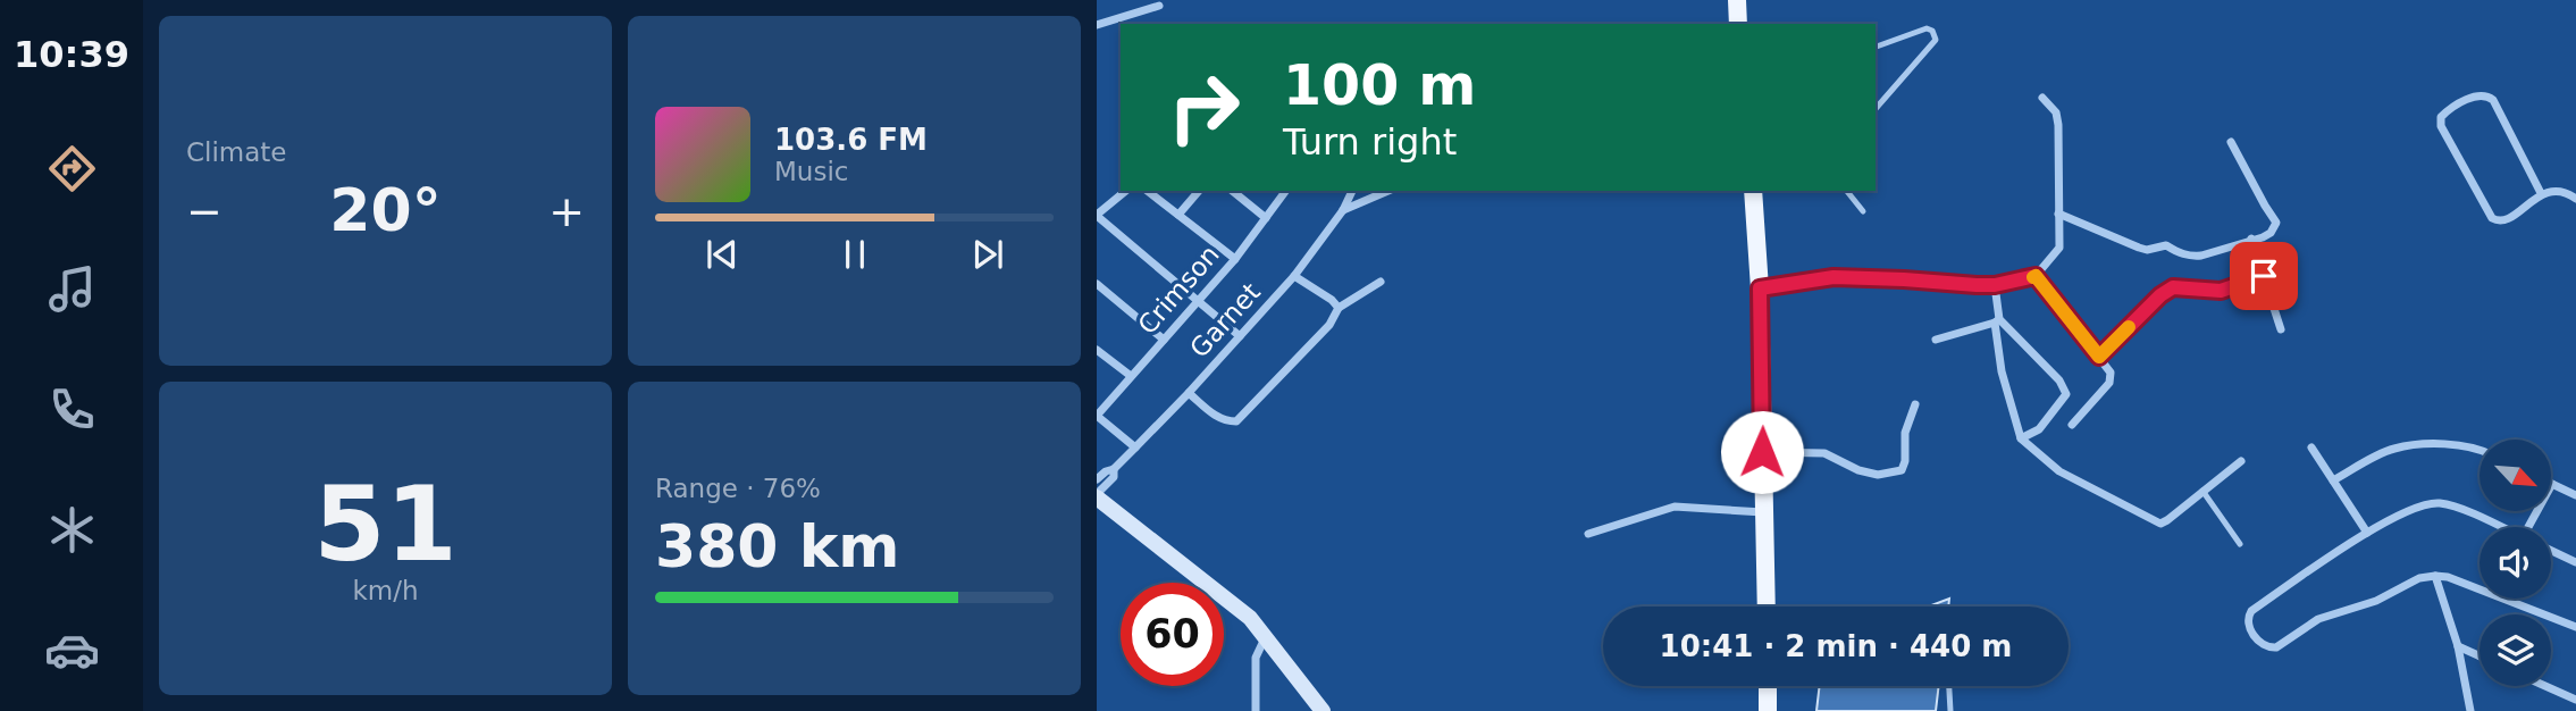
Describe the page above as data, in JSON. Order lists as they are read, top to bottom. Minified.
{"streets":{"street":["Crimson","Garnet"]},"north":"bottom right","page":{"tabs":"10:39","tile":["Climate",["51","km/h"],["Range · 76%","380 km"]],"turn":["100 m","Turn right"],"song":["103.6 FM","Music"],"heat":["−","20°","+"],"limit":"60","trip":"10:41 · 2 min · 440 m"}}
